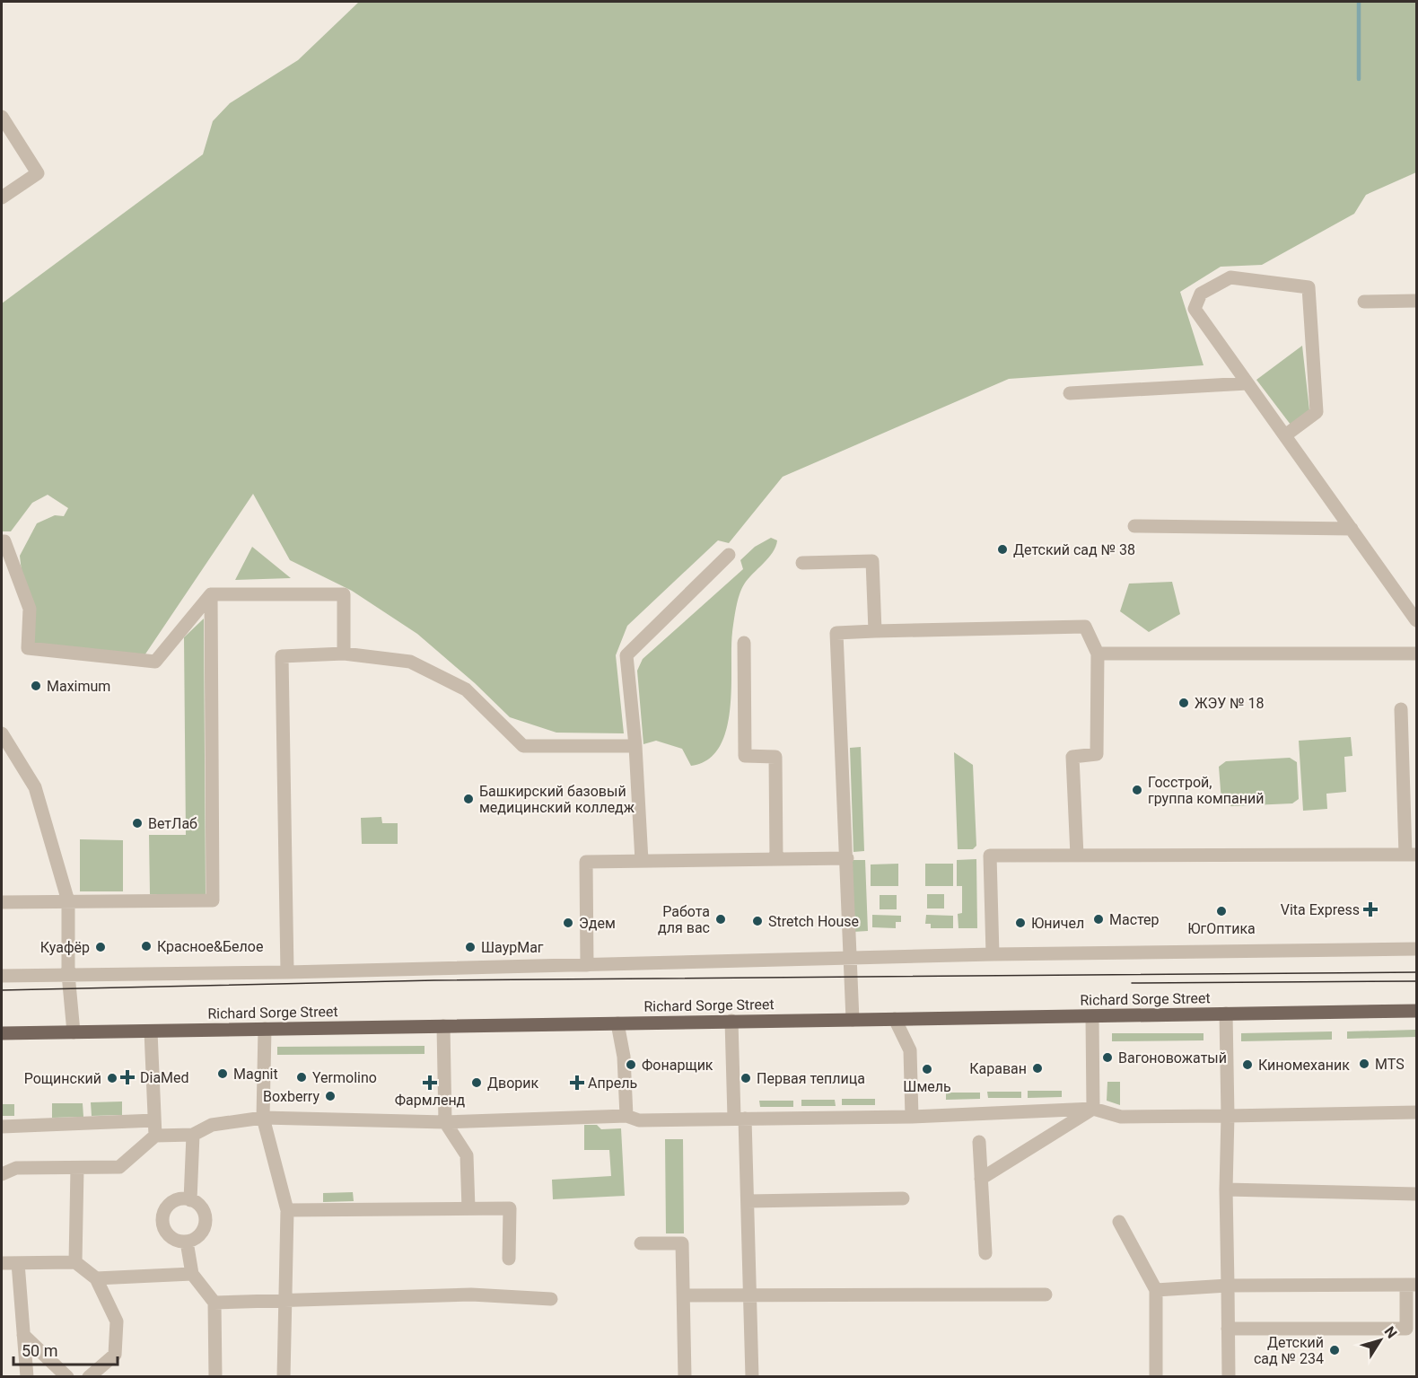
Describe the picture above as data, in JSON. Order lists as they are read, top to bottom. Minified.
{"streets":{"main road":["Richard Sorge Street"]},"places":{"other":["Детский сад № 38","Maximum","ЖЭУ № 18","Госстрой, группа компаний","Башкирский базовый медицинский колледж","ВетЛаб","ЮгОптика","Работа для вас","Мастер","Stretch House","Эдем","Юничел","Красное&Белое","Куафёр","ШаурМаг","Вагоновожатый","MTS","Фонарщик","Киномеханик","Караван","Шмель","Magnit","Yermolino","Рощинский","Первая теплица","Дворик","Boxberry","Детский сад № 234"],"health":["Vita Express","DiaMed","Фармленд","Апрель"]},"scale_bar":"50 m","north":"top right"}
